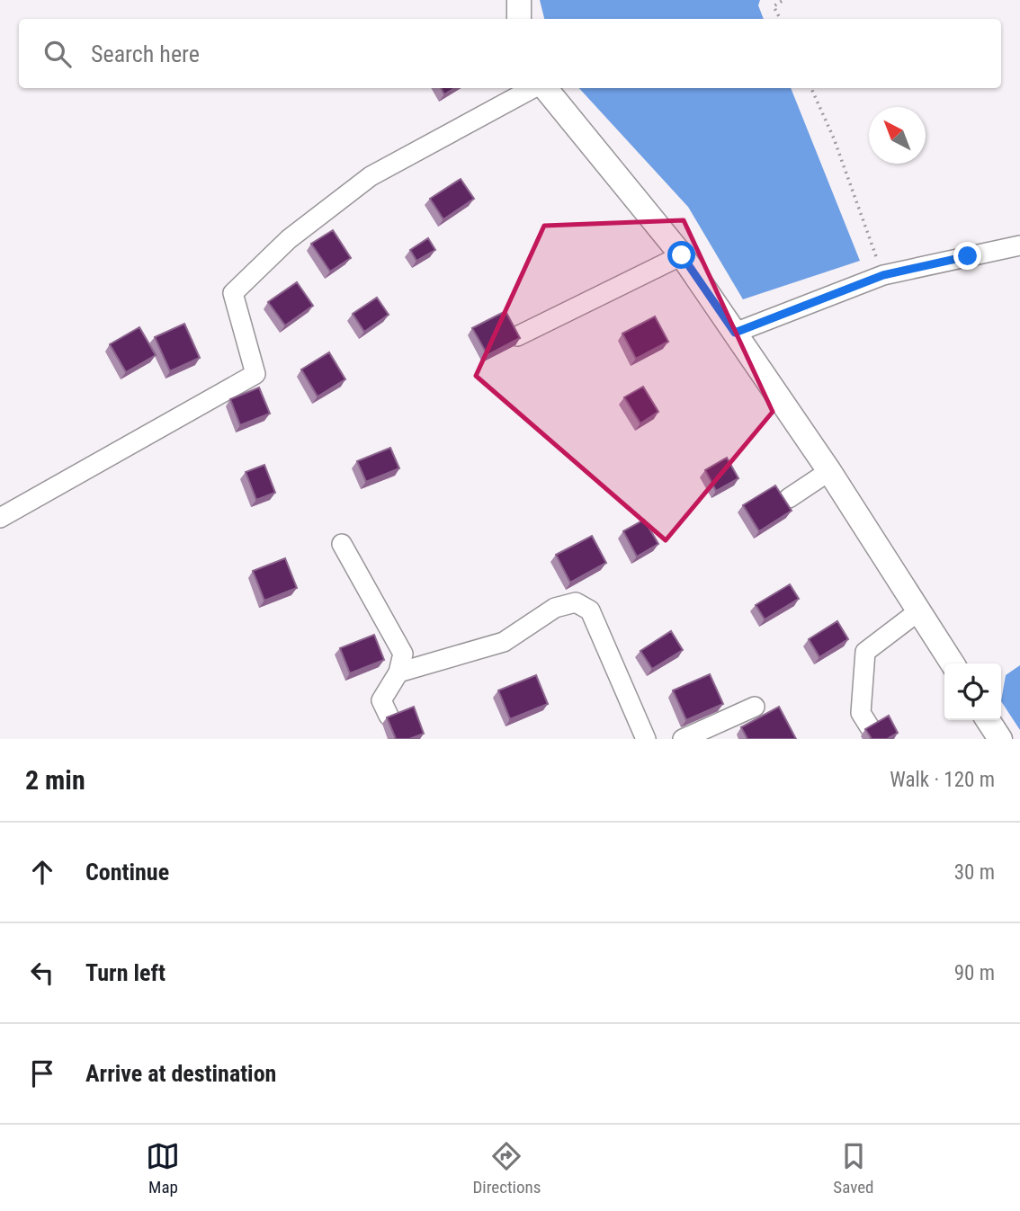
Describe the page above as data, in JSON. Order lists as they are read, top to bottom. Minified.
{"north":"top left","page":{"search":"Search here","heading":["2 min","Walk · 120 m"],"list":[["Continue","30 m"],["Turn left","90 m"],"Arrive at destination"],"nav":["Map","Directions","Saved"]}}
